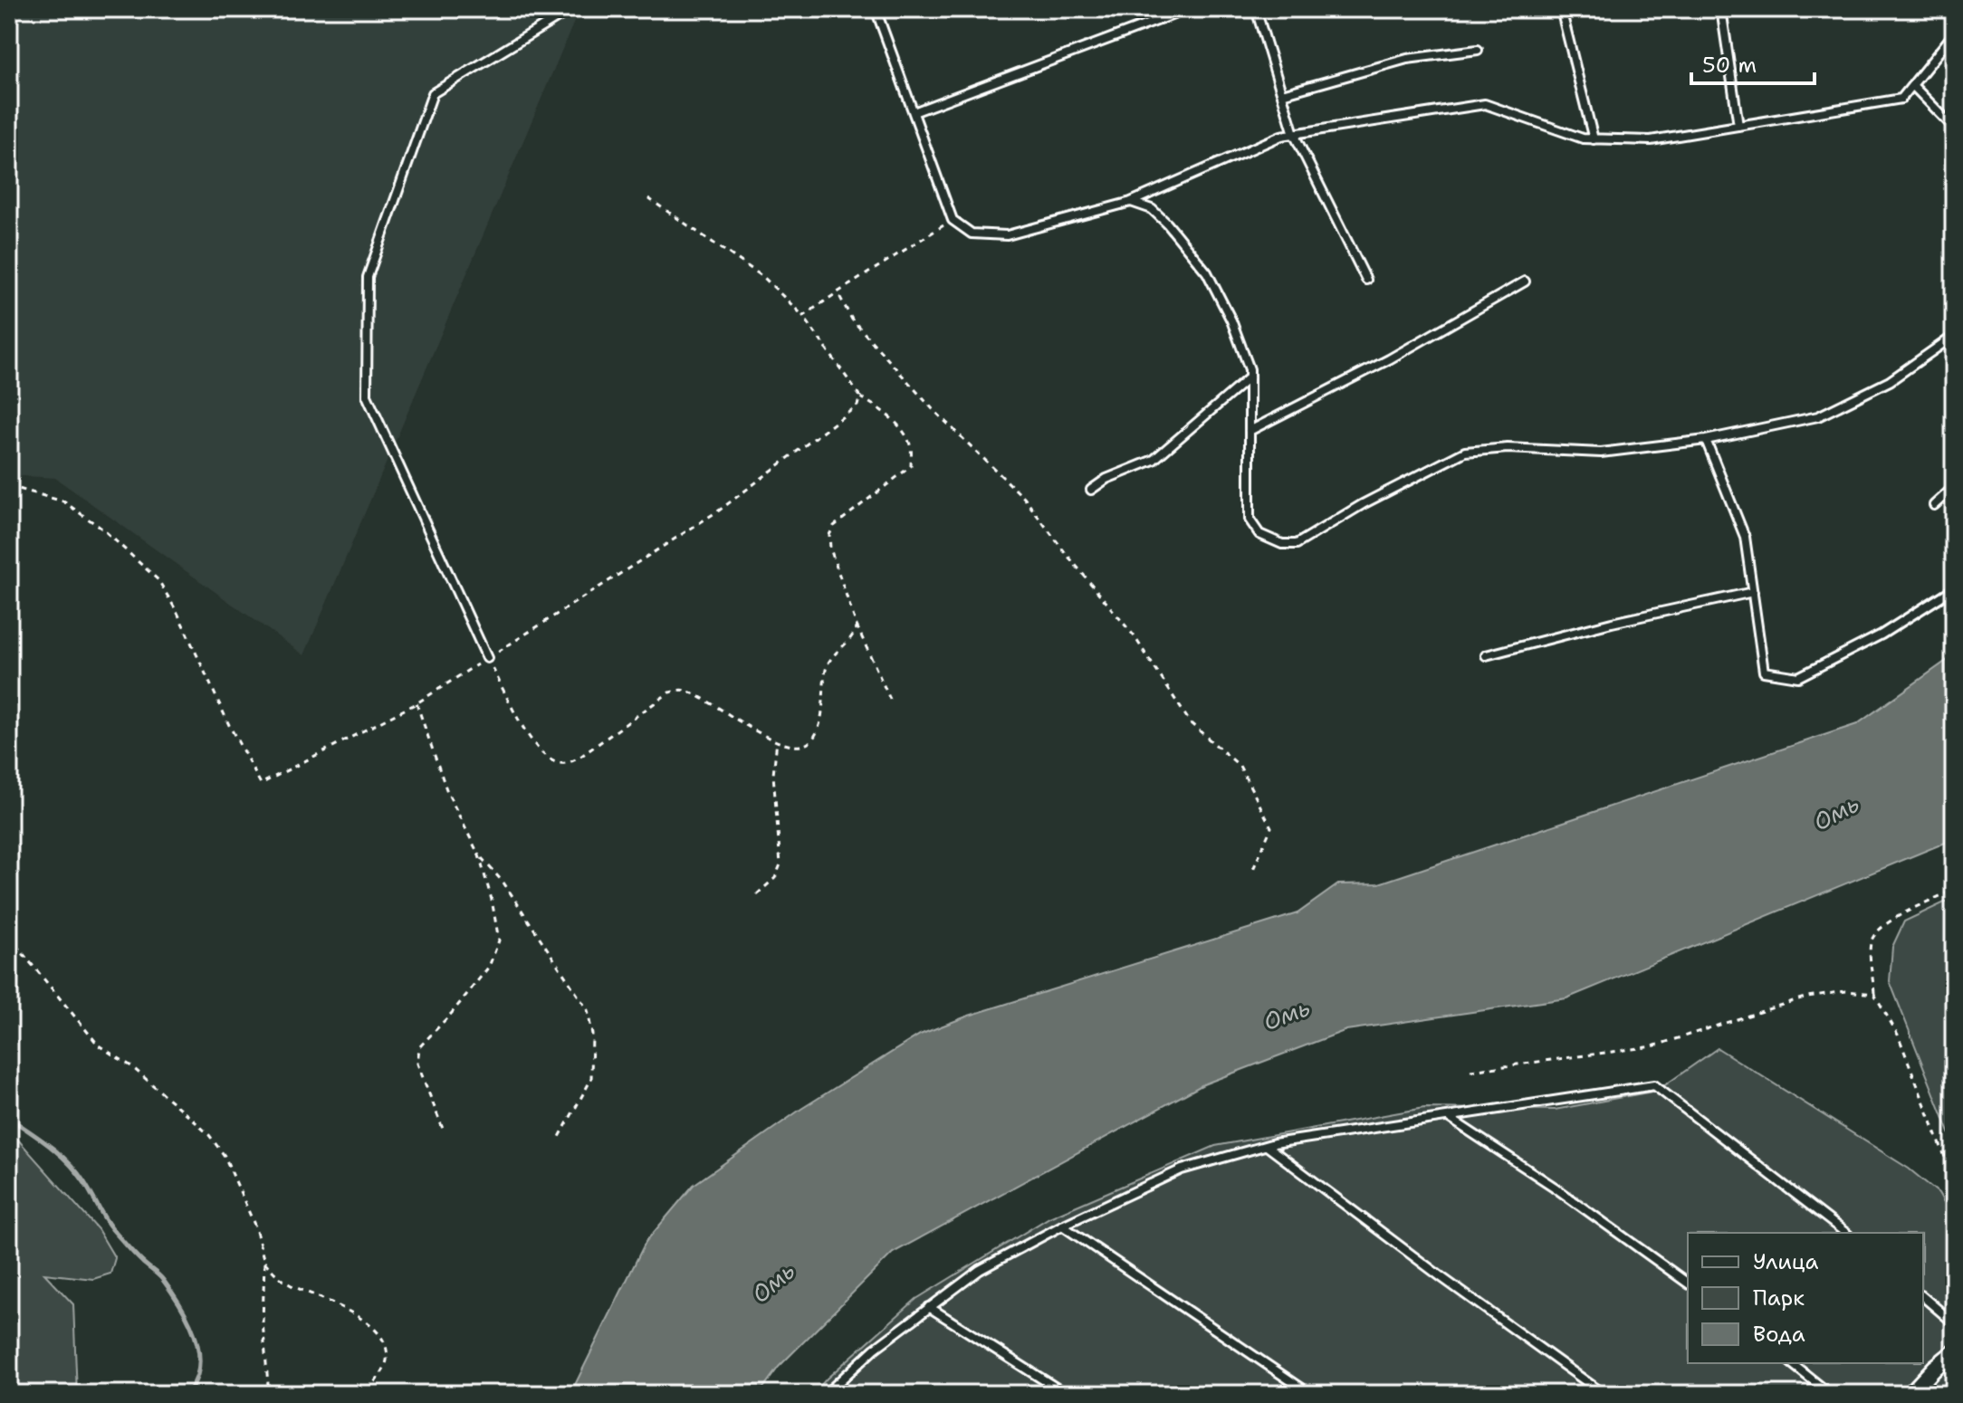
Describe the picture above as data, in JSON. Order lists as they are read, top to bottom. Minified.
{"water":["Омь"],"legend":["Улица","Парк","Вода"],"scale_bar":"50 m"}
